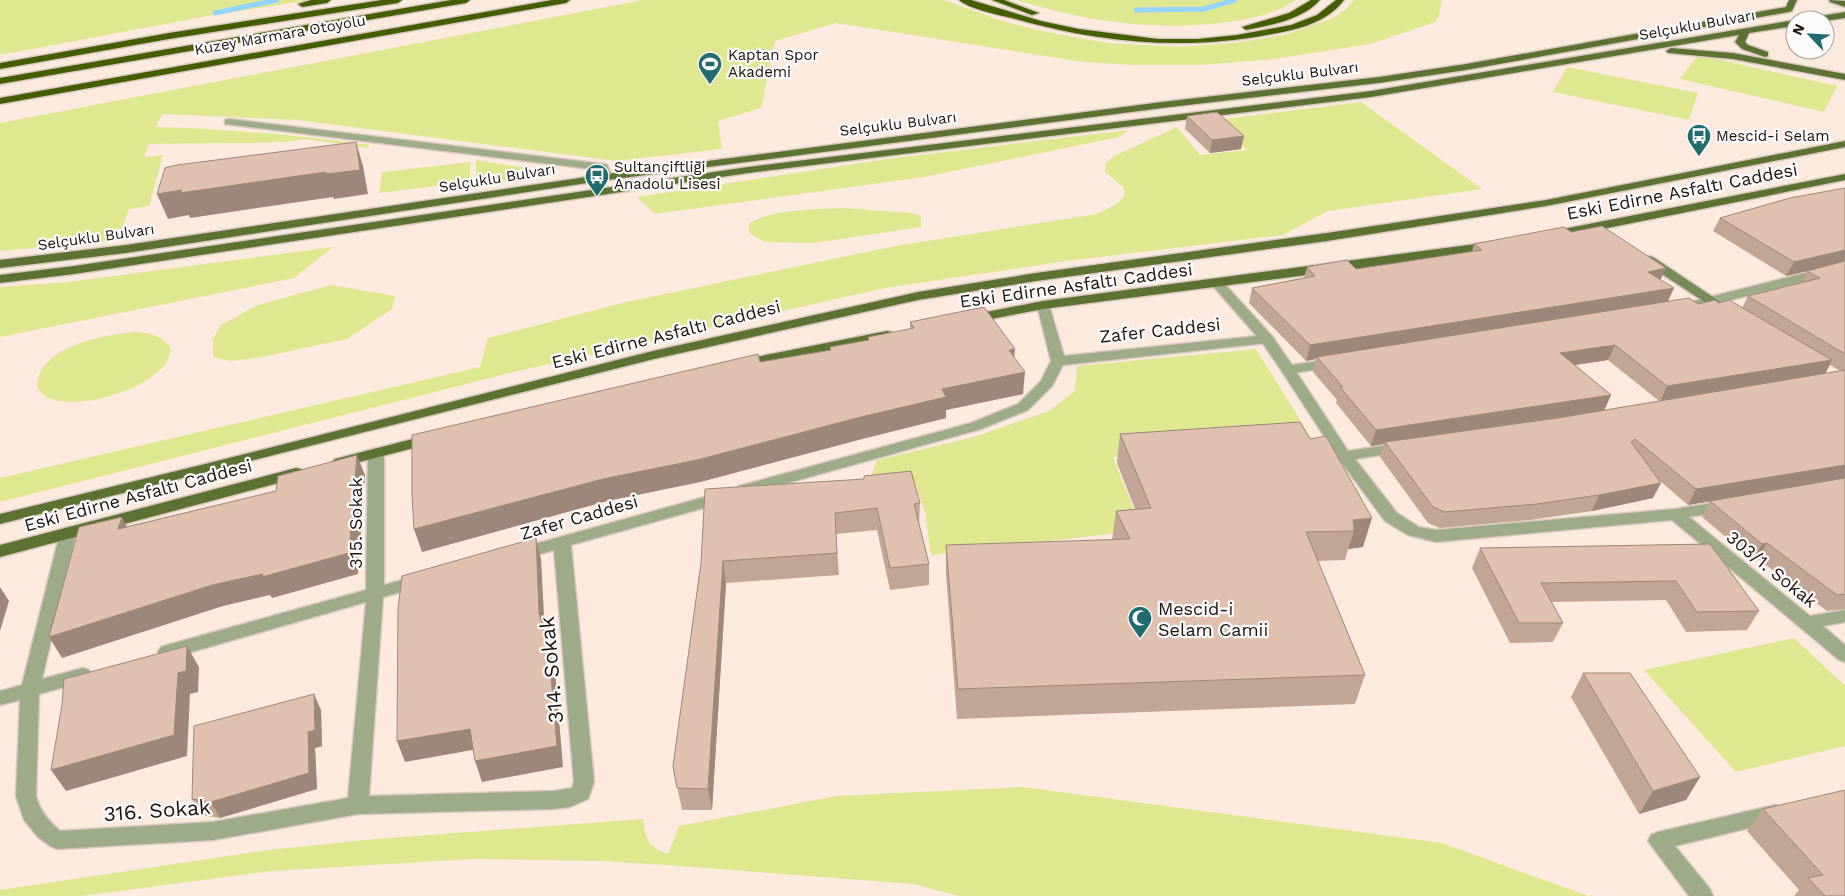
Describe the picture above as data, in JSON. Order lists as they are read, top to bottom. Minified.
{"streets":{"highway":["Kuzey Marmara Otoyolu"],"main road":["Selçuklu Bulvarı","Eski Edirne Asfaltı Caddesi"],"street":["Zafer Caddesi","315. Sokak","303/1. Sokak","314. Sokak","316. Sokak"]},"crossings":[["Eski Edirne Asfaltı Caddesi","316. Sokak"],["Zafer Caddesi","314. Sokak"],["315. Sokak","316. Sokak"],["314. Sokak","316. Sokak"]],"places":{"sports":["Kaptan Spor Akademi"],"bus stop":["Mescid-i Selam","Sultançiftliği Anadolu Lisesi"],"mosque":["Mescid-i Selam Camii"]},"north":"top left"}
